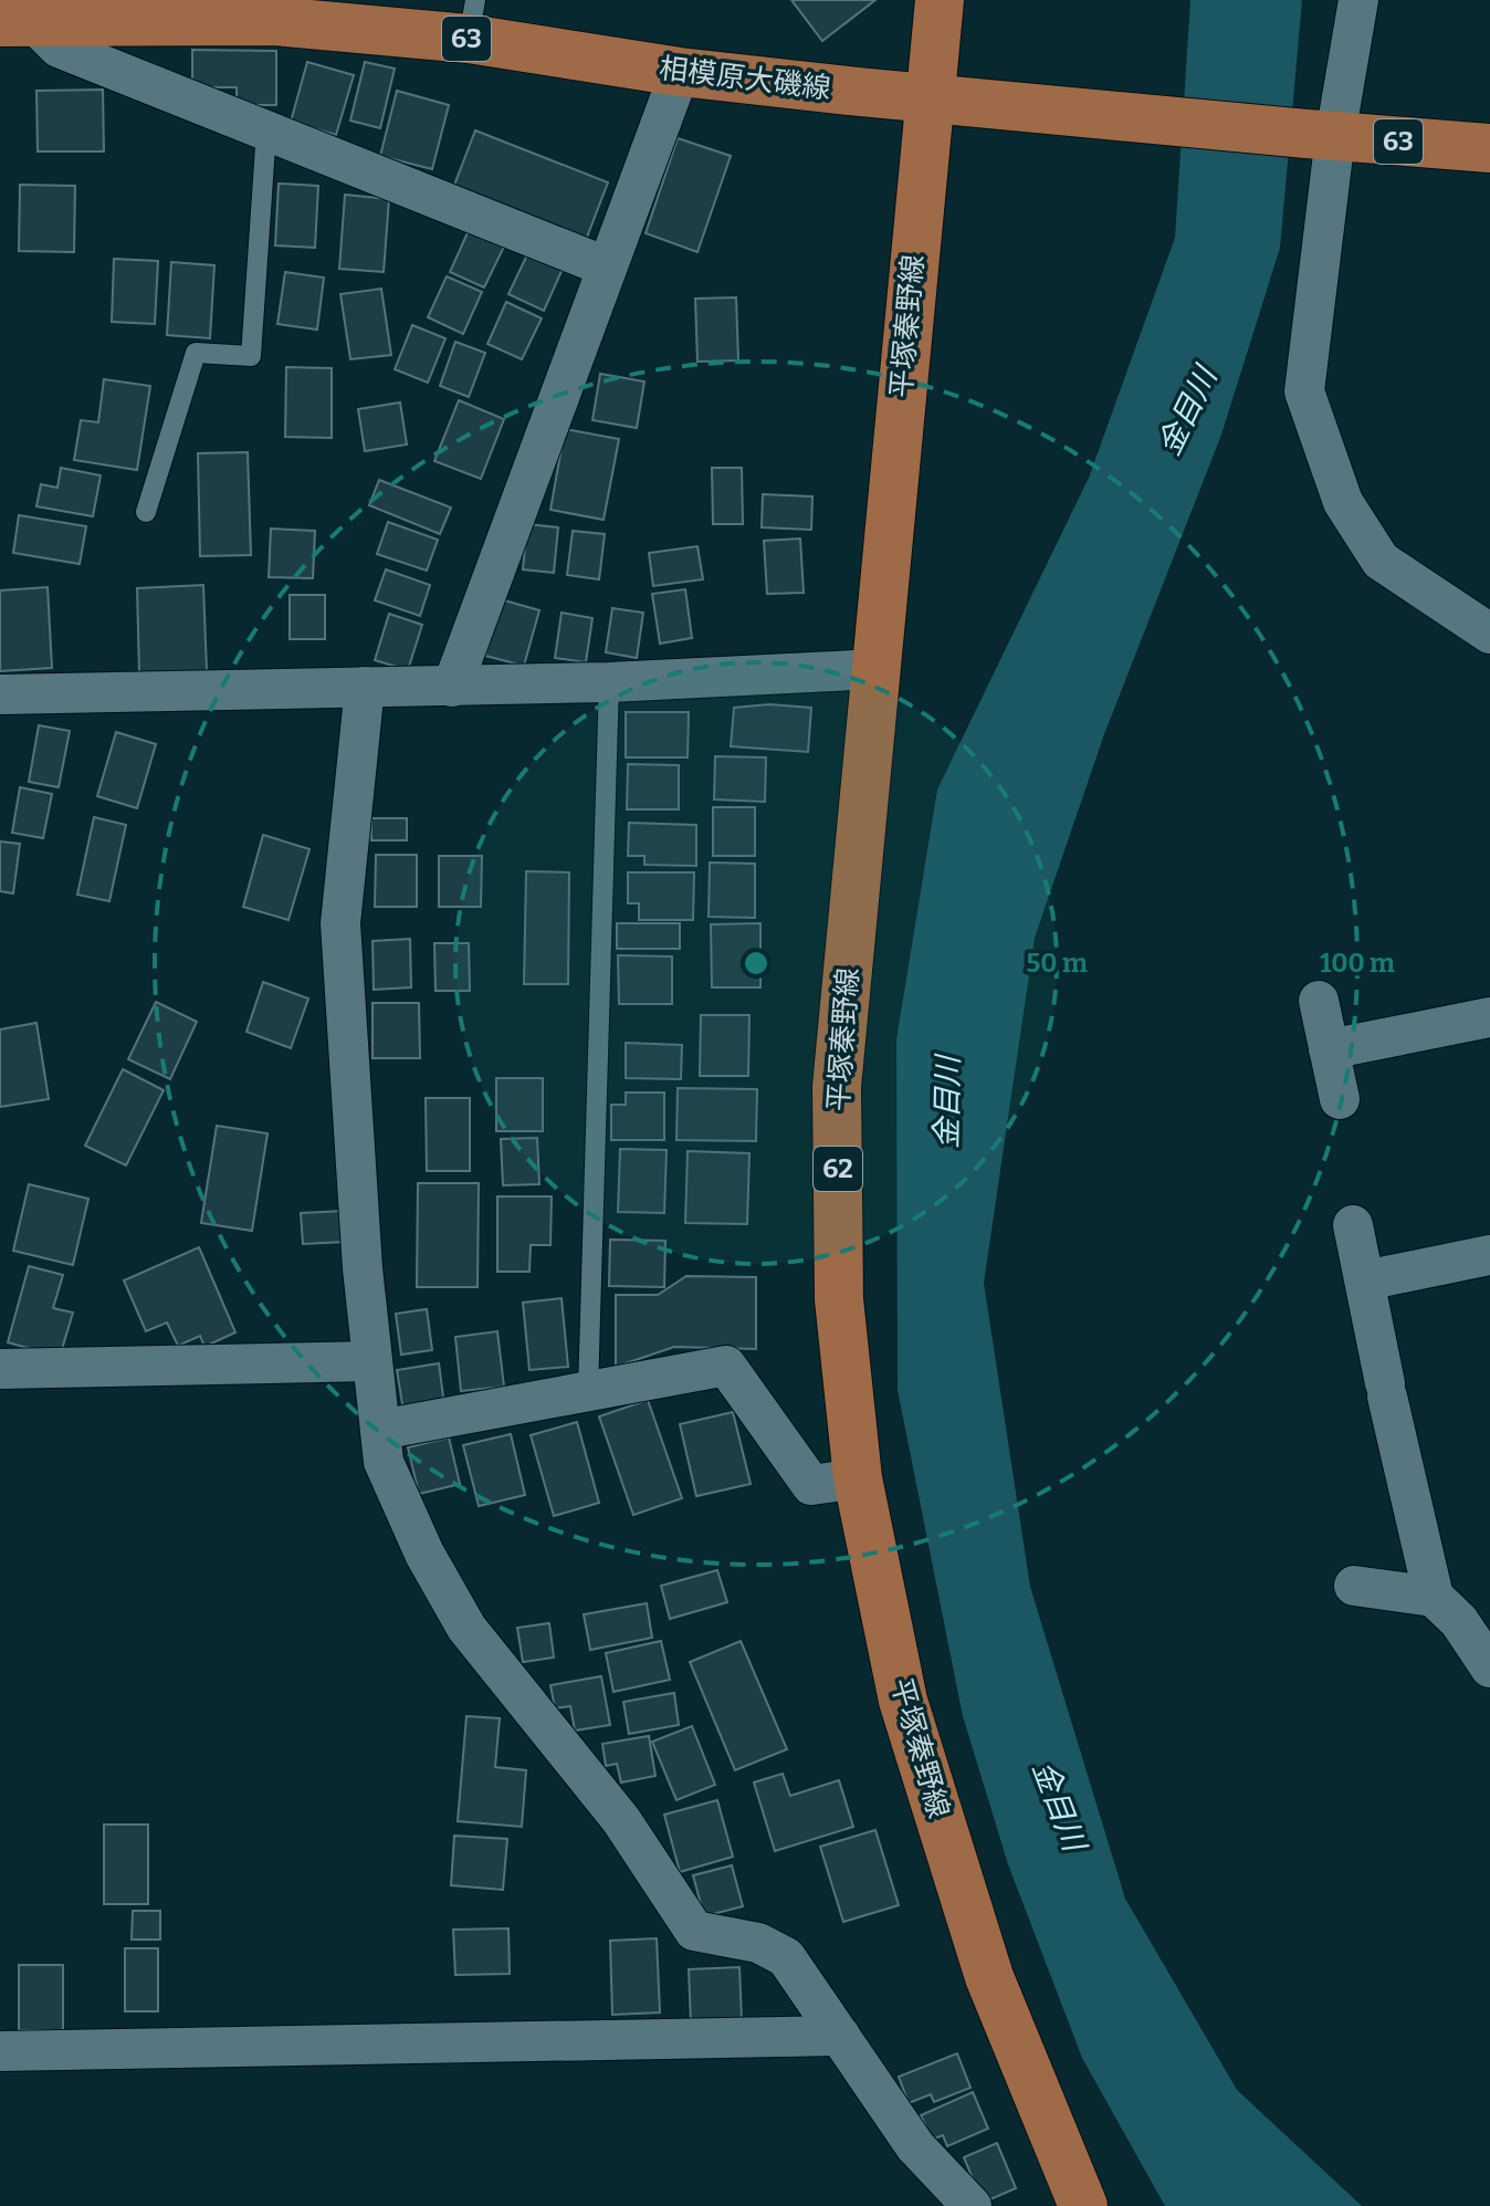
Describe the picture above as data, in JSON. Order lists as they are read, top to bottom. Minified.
{"streets":{"main road":["63","相模原大磯線","平塚秦野線","62"]},"crossings":[["相模原大磯線","平塚秦野線"]],"water":["金目川"],"rings":["50 m","100 m"]}
